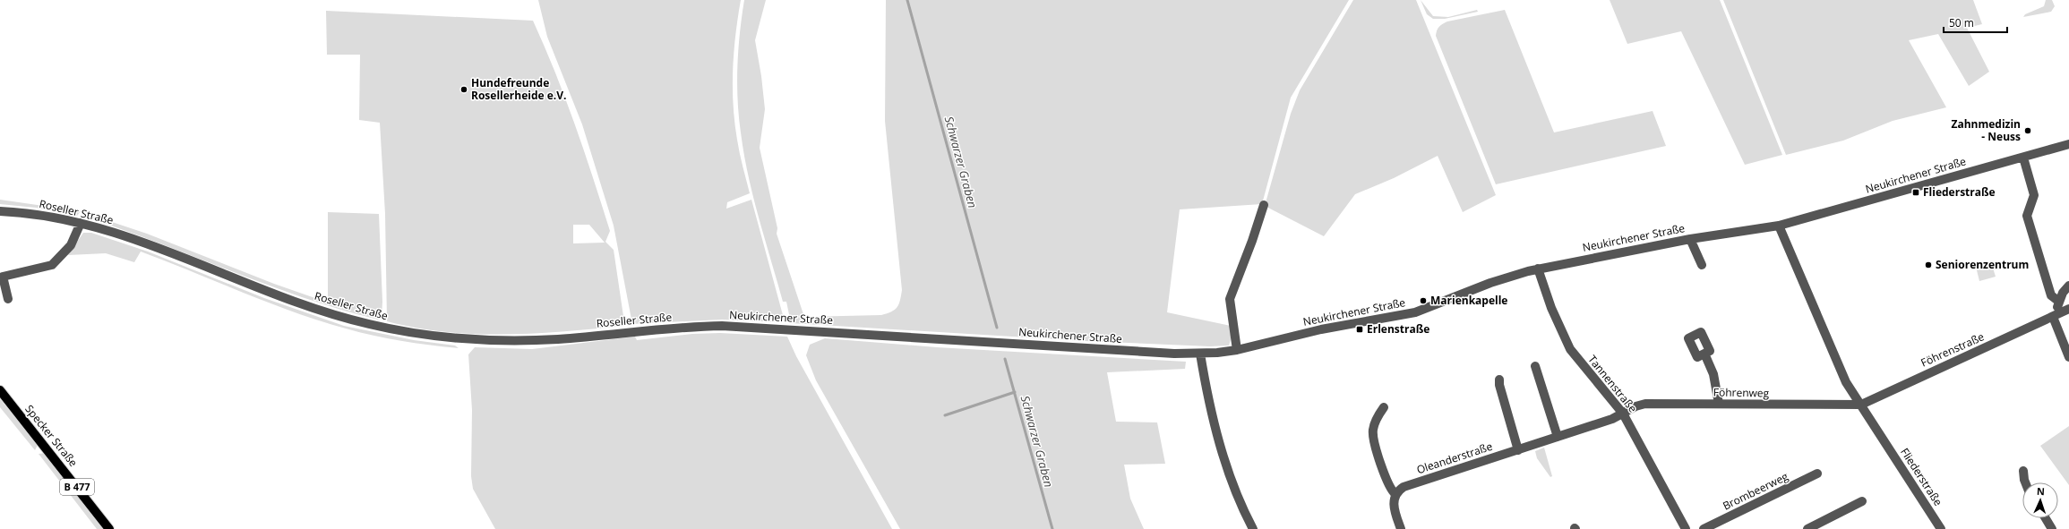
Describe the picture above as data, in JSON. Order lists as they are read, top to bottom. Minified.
{"streets":{"main road":["Specker Straße","B 477"],"street":["Neukirchener Straße","Roseller Straße","Föhrenstraße","Tannenstraße","Föhrenweg","Oleanderstraße","Fliederstraße","Brombeerweg"]},"crossings":[["Neukirchener Straße","Roseller Straße"],["Neukirchener Straße","Tannenstraße"],["Neukirchener Straße","Fliederstraße"],["Föhrenstraße","Föhrenweg"],["Föhrenstraße","Fliederstraße"],["Tannenstraße","Föhrenweg"],["Tannenstraße","Oleanderstraße"],["Föhrenweg","Oleanderstraße"],["Föhrenweg","Fliederstraße"]],"water":["Schwarzer Graben"],"places":{"other":["Hundefreunde Rosellerheide e.V.","Zahnmedizin - Neuss","Seniorenzentrum","Marienkapelle"],"transit":["Fliederstraße","Erlenstraße"]},"scale_bar":"50 m","north":"top"}
